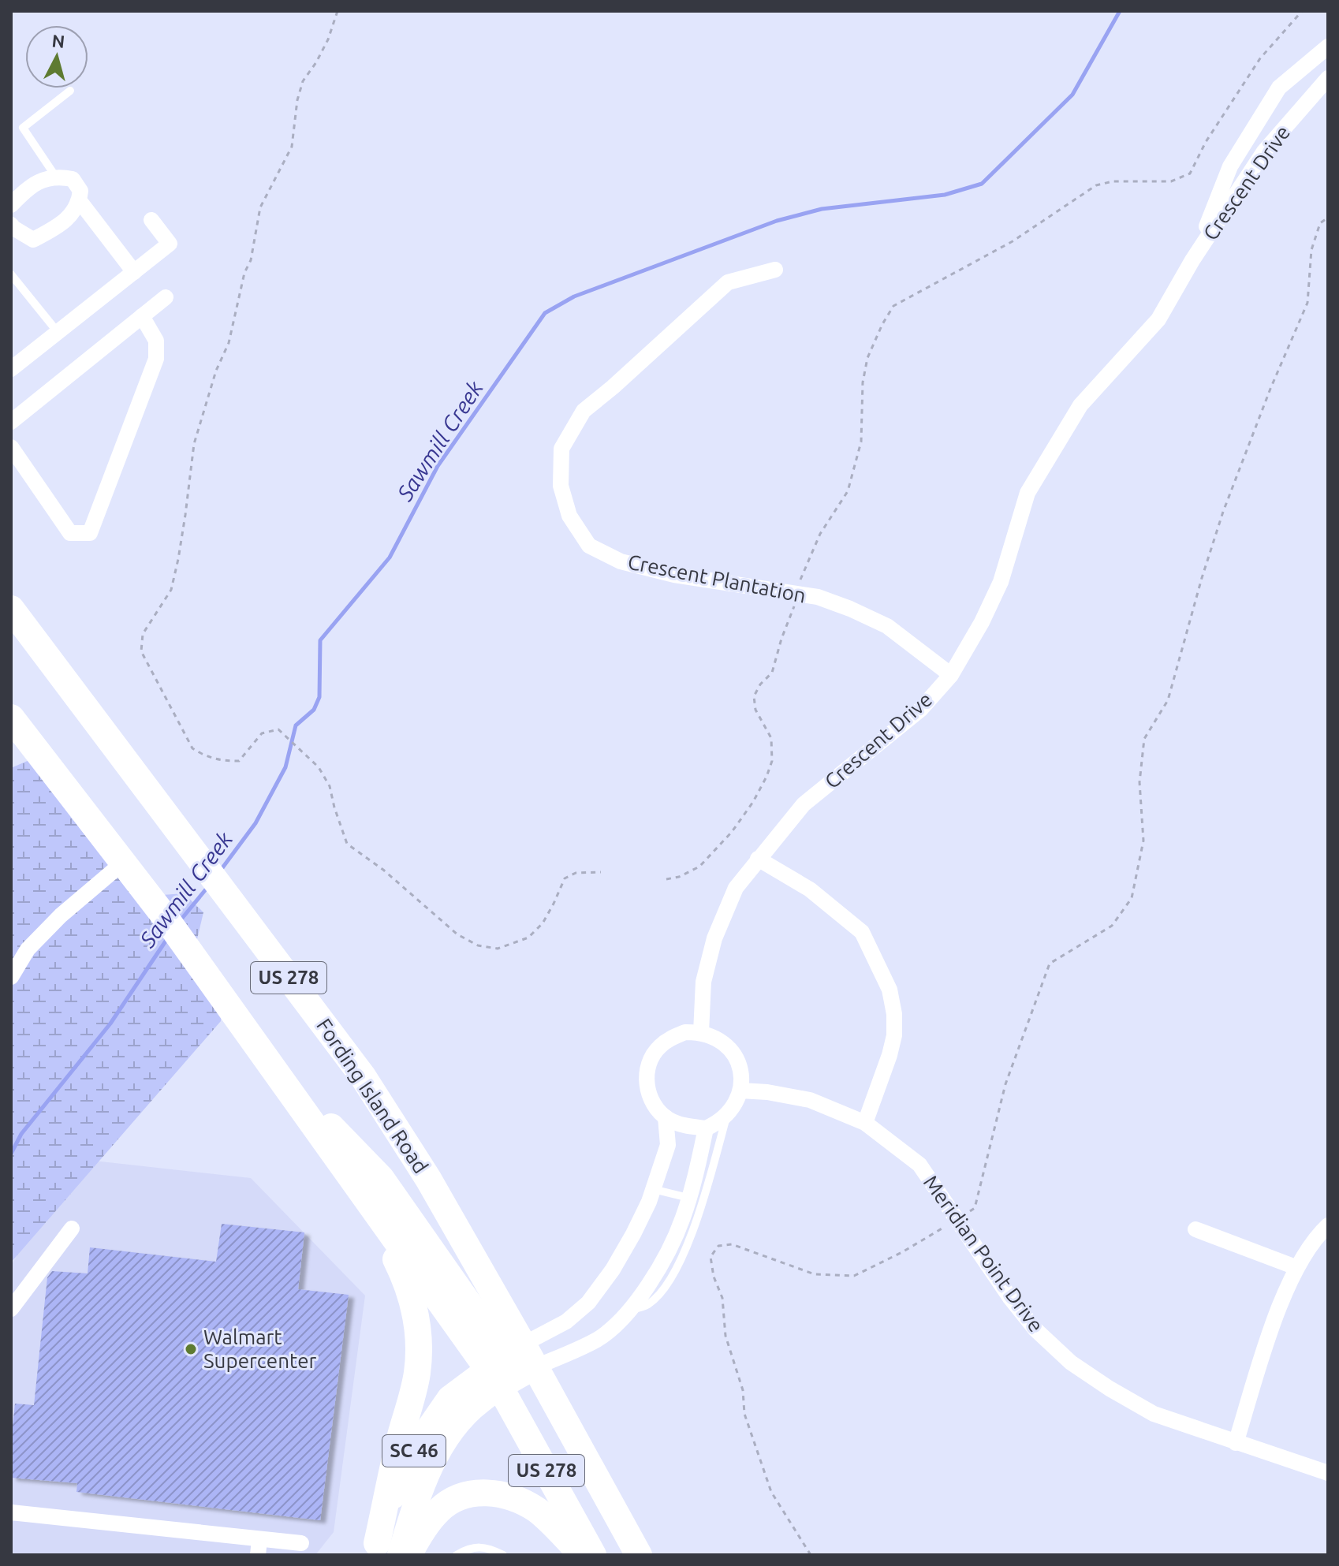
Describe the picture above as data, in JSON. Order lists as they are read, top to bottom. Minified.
{"streets":{"highway":["US 278","Fording Island Road"],"main road":["SC 46"],"street":["Crescent Drive","Crescent Plantation","Meridian Point Drive"]},"crossings":[["Crescent Drive","Crescent Plantation"],["Crescent Drive","Meridian Point Drive"],["Fording Island Road","SC 46"]],"water":["Sawmill Creek"],"places":["Walmart Supercenter"],"north":"top"}
